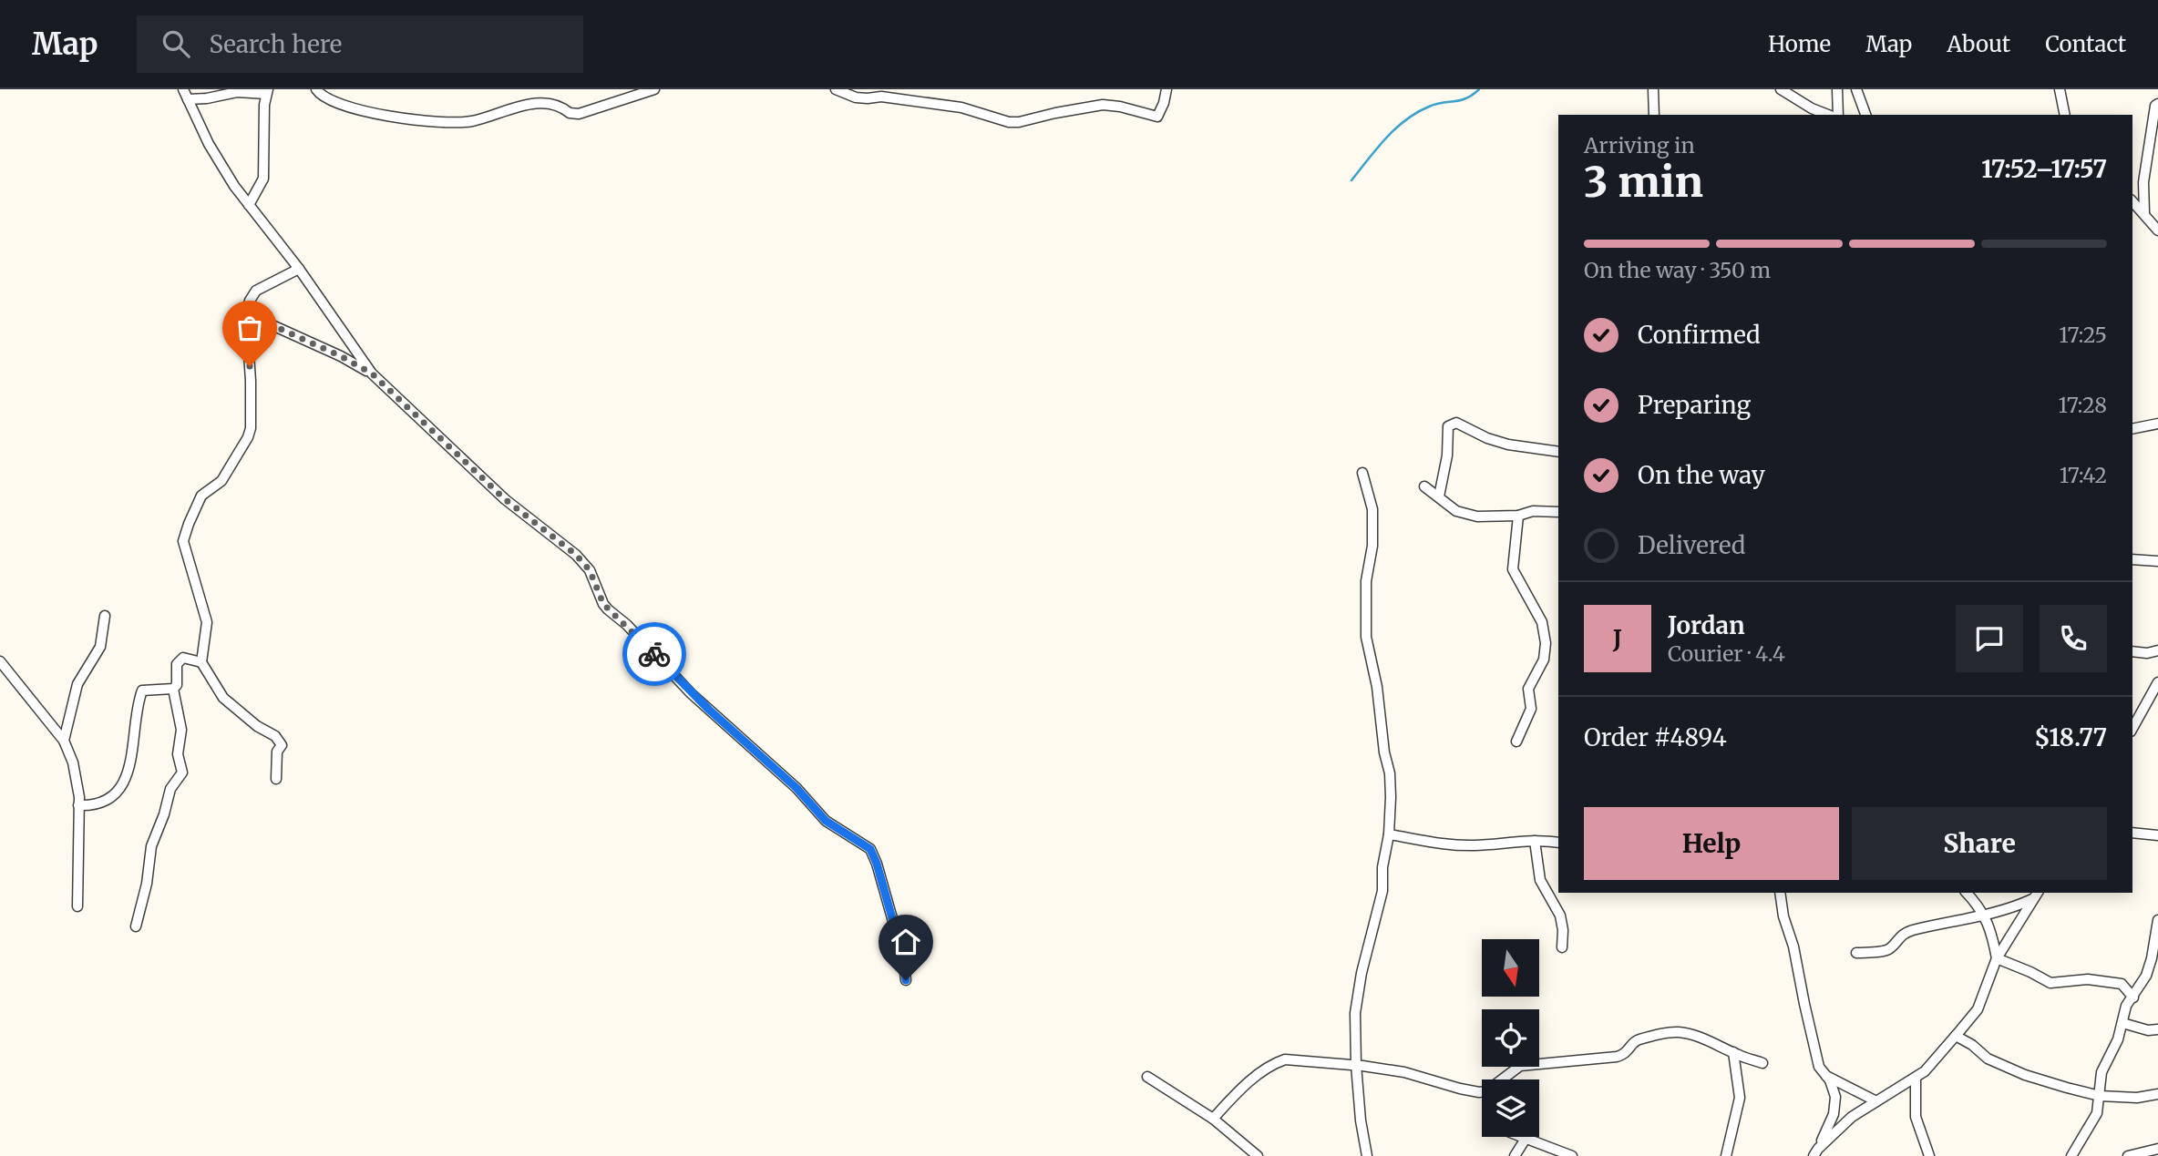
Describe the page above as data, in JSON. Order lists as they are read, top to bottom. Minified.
{"north":"bottom","page":{"header":"Map","search":"Search here","nav":["Home","Map","About","Contact"],"heading":["3 min","Arriving in","17:52–17:57"],"panel":["Jordan","Courier · 4.4","Order #4894","$18.77"],"bar":"On the way · 350 m","list":[["Confirmed","17:25"],["Preparing","17:28"],["On the way","17:42"],"Delivered"],"round":"J","buttons":["Help","Share"]}}
